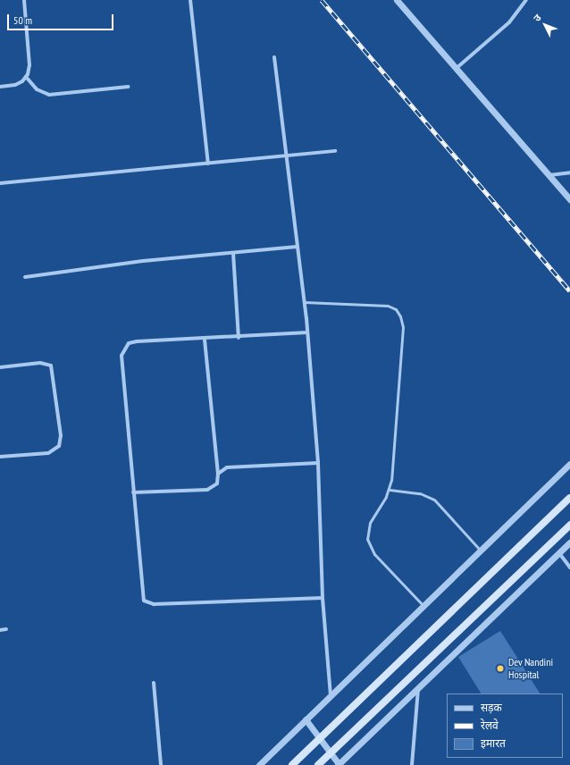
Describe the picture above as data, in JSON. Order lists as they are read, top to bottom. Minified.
{"places":["Dev Nandini Hospital"],"legend":["सड़क","रेलवे","इमारत"],"scale_bar":"50 m","north":"top left"}
